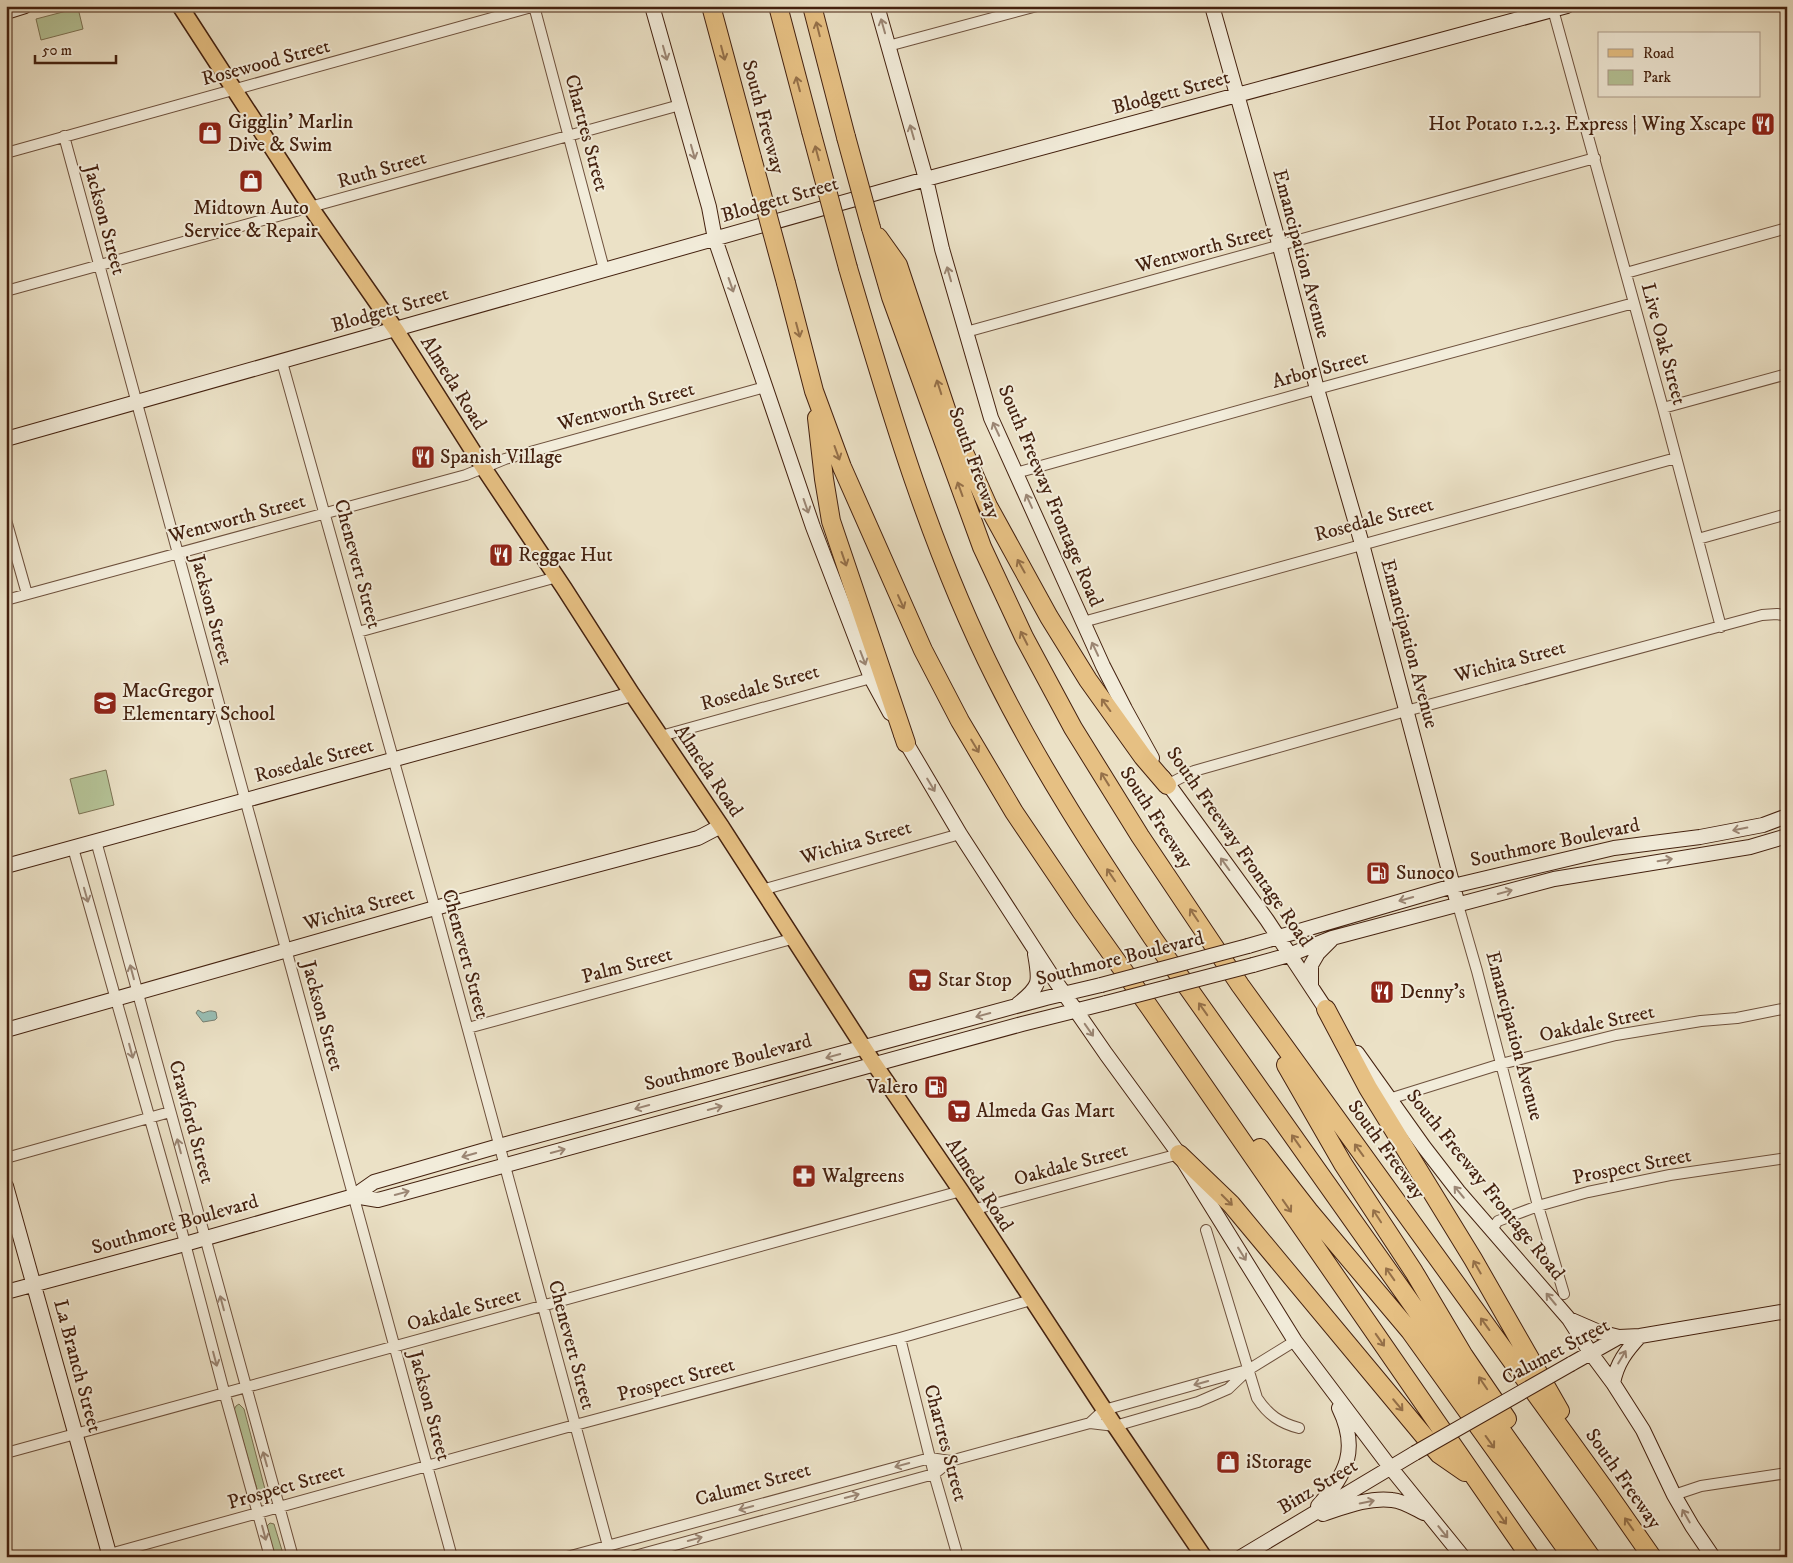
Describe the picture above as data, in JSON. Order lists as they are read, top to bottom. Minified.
{"streets":{"highway":["South Freeway"],"main road":["Blodgett Street","Emancipation Avenue","Almeda Road","South Freeway Frontage Road","Rosedale Street","Wichita Street","Southmore Boulevard","Calumet Street","La Branch Street","Binz Street"],"street":["Rosewood Street","Chartres Street","Ruth Street","Jackson Street","Wentworth Street","Live Oak Street","Arbor Street","Chenevert Street","Palm Street","Oakdale Street","Crawford Street","Prospect Street"]},"crossings":[["Rosewood Street","Chartres Street"],["Rosewood Street","Jackson Street"],["Rosewood Street","Almeda Road"],["Blodgett Street","Chartres Street"],["Blodgett Street","Jackson Street"],["Blodgett Street","Emancipation Avenue"],["Blodgett Street","Live Oak Street"],["Blodgett Street","Almeda Road"],["Blodgett Street","South Freeway Frontage Road"],["Blodgett Street","Chenevert Street"],["Chartres Street","Ruth Street"],["Chartres Street","Prospect Street"],["Chartres Street","Calumet Street"],["Ruth Street","Jackson Street"],["Ruth Street","Almeda Road"],["Jackson Street","Wentworth Street"],["Jackson Street","Rosedale Street"],["Jackson Street","Wichita Street"],["Jackson Street","Southmore Boulevard"],["Jackson Street","Oakdale Street"],["Jackson Street","Prospect Street"],["Wentworth Street","Emancipation Avenue"],["Wentworth Street","Live Oak Street"],["Wentworth Street","Almeda Road"],["Wentworth Street","South Freeway Frontage Road"],["Wentworth Street","Chenevert Street"],["Emancipation Avenue","Arbor Street"],["Emancipation Avenue","Rosedale Street"],["Emancipation Avenue","Wichita Street"],["Emancipation Avenue","Southmore Boulevard"],["Emancipation Avenue","Oakdale Street"],["Emancipation Avenue","Prospect Street"],["Live Oak Street","Arbor Street"],["Live Oak Street","Rosedale Street"],["Live Oak Street","Wichita Street"],["Arbor Street","South Freeway Frontage Road"],["Almeda Road","Rosedale Street"],["Almeda Road","Wichita Street"],["Almeda Road","Southmore Boulevard"],["Almeda Road","Palm Street"],["Almeda Road","Oakdale Street"],["Almeda Road","Prospect Street"],["Almeda Road","Calumet Street"],["South Freeway Frontage Road","Rosedale Street"],["South Freeway Frontage Road","Wichita Street"],["South Freeway Frontage Road","Southmore Boulevard"],["South Freeway Frontage Road","Oakdale Street"],["South Freeway Frontage Road","Prospect Street"],["South Freeway Frontage Road","Calumet Street"],["Rosedale Street","Chenevert Street"],["Rosedale Street","Crawford Street"],["Chenevert Street","Wichita Street"],["Chenevert Street","Southmore Boulevard"],["Chenevert Street","Palm Street"],["Chenevert Street","Oakdale Street"],["Chenevert Street","Prospect Street"],["Chenevert Street","Calumet Street"],["Wichita Street","Crawford Street"],["Southmore Boulevard","Crawford Street"],["Southmore Boulevard","La Branch Street"],["Oakdale Street","Crawford Street"],["Oakdale Street","La Branch Street"],["Crawford Street","Prospect Street"],["Prospect Street","La Branch Street"],["Calumet Street","Binz Street"]],"one_way":["South Freeway Frontage Road"],"places":{"restaurant":["Hot Potato 1.2.3. Express | Wing Xscape","Spanish Village","Reggae Hut","Denny's"],"shop":["Gigglin' Marlin Dive & Swim","Midtown Auto Service & Repair","iStorage"],"school or university":["MacGregor Elementary School"],"fuel station":["Sunoco","Valero"],"supermarket":["Star Stop","Almeda Gas Mart"],"pharmacy":["Walgreens"]},"legend":["Road","Park"],"scale_bar":"50 m"}
